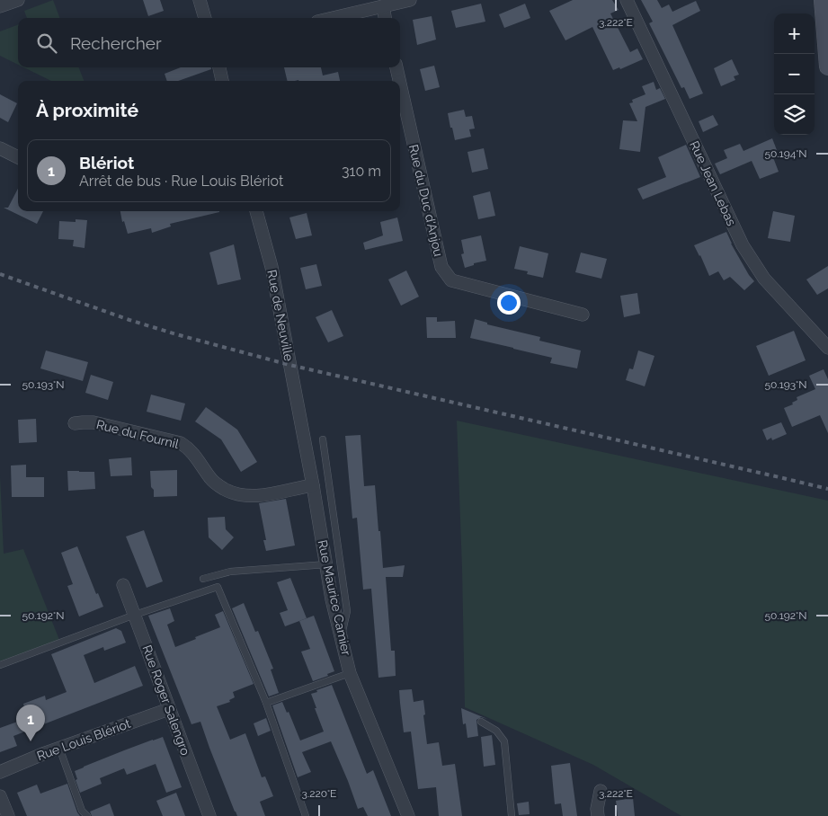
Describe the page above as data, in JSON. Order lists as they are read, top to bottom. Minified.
{"streets":{"street":["Rue Jean Lebas","Rue du Duc d'Anjou","Rue de Neuville","Rue du Fournil","Rue Maurice Camier","Rue Roger Salengro","Rue Louis Blériot"]},"crossings":[["Rue de Neuville","Rue Maurice Camier"],["Rue du Fournil","Rue Maurice Camier"],["Rue Roger Salengro","Rue Louis Blériot"]],"page":{"map_buttons":["+","−"],"search":"Rechercher","heading":"À proximité","list":[{"mark":"1","name":"Blériot","note":"Arrêt de bus · Rue Louis Blériot","value":"310 m"}],"pins":"1"},"coordinates":["3.222°E","50.194°N","50.193°N","50.192°N","3.220°E"]}
